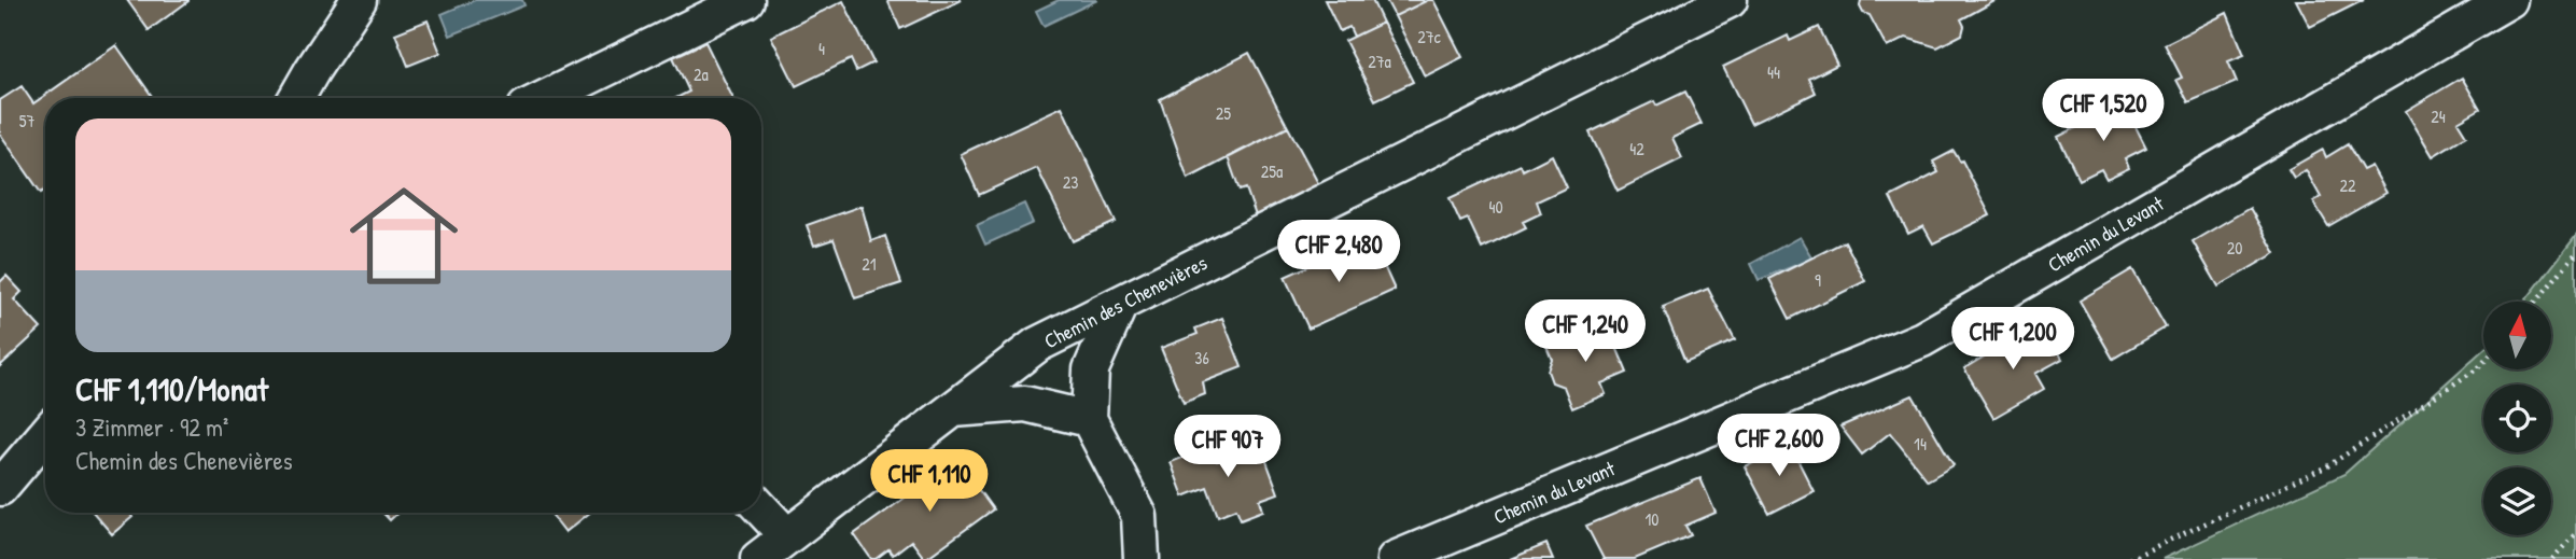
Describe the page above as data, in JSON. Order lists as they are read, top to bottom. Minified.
{"streets":{"street":["Chemin du Levant","Chemin des Chenevières"]},"house_numbers":["27c","4","27a","44","2a","25","24","57","42","25a","23","22","40","20","21","9","36","14","10"],"north":"top","page":{"price":["CHF 1,520","CHF 2,480","CHF 1,240","CHF 1,200","CHF 2,600","CHF 907","CHF 1,110"],"list":[{"name":"CHF 1,110/Monat","note":"3 Zimmer · 92 m² · Chemin des Chenevières"}]}}
